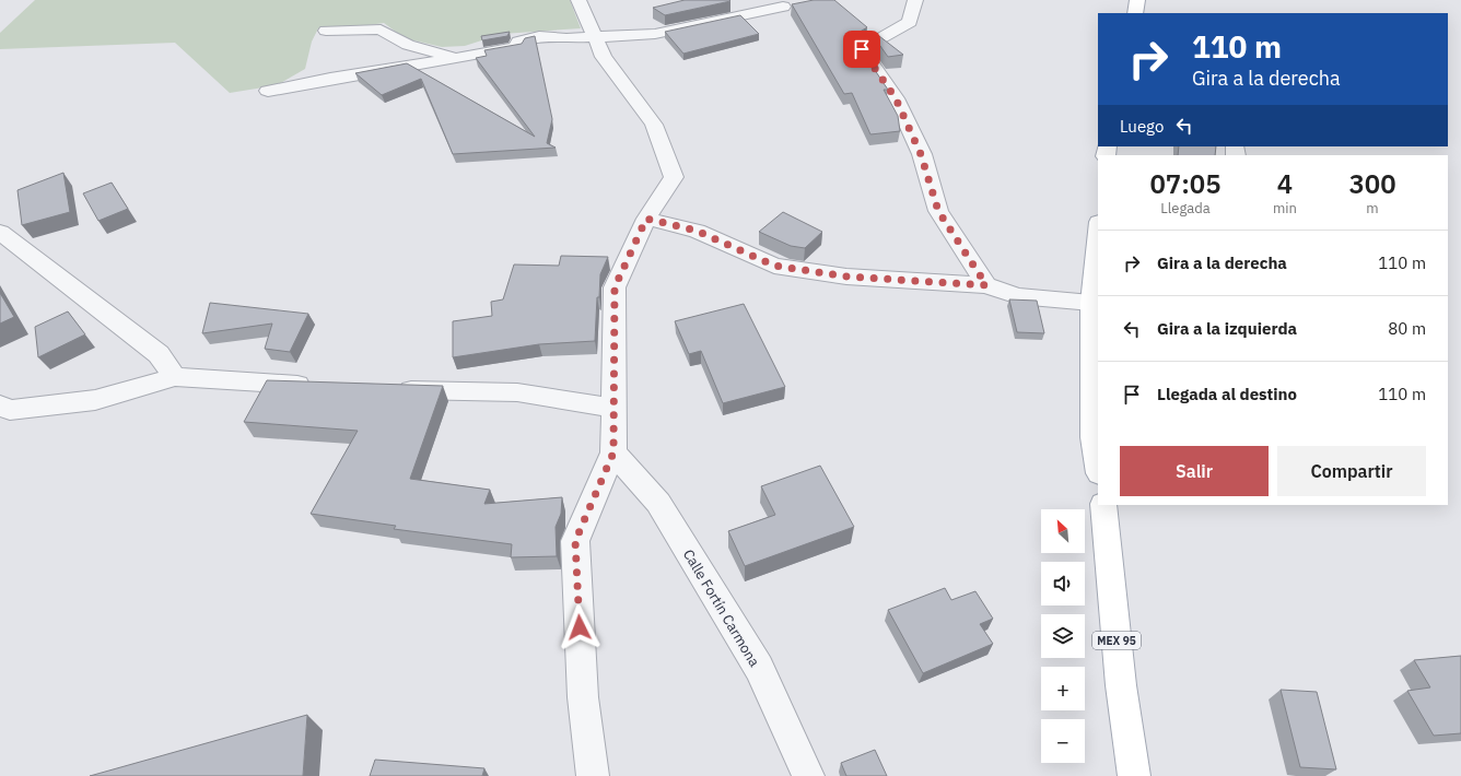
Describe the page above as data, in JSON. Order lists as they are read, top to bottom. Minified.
{"streets":{"main road":["MEX 95"],"street":["Calle Fortín Carmona"]},"north":"top left","page":{"turn":["110 m","Gira a la derecha"],"then":"Luego","eta":["07:05","Llegada","4","min","300","m"],"list":[{"name":"Gira a la derecha","value":"110 m"},{"name":"Gira a la izquierda","value":"80 m"},{"name":"Llegada al destino","value":"110 m"}],"buttons":["Salir","Compartir"],"map_buttons":["+","−"]}}
